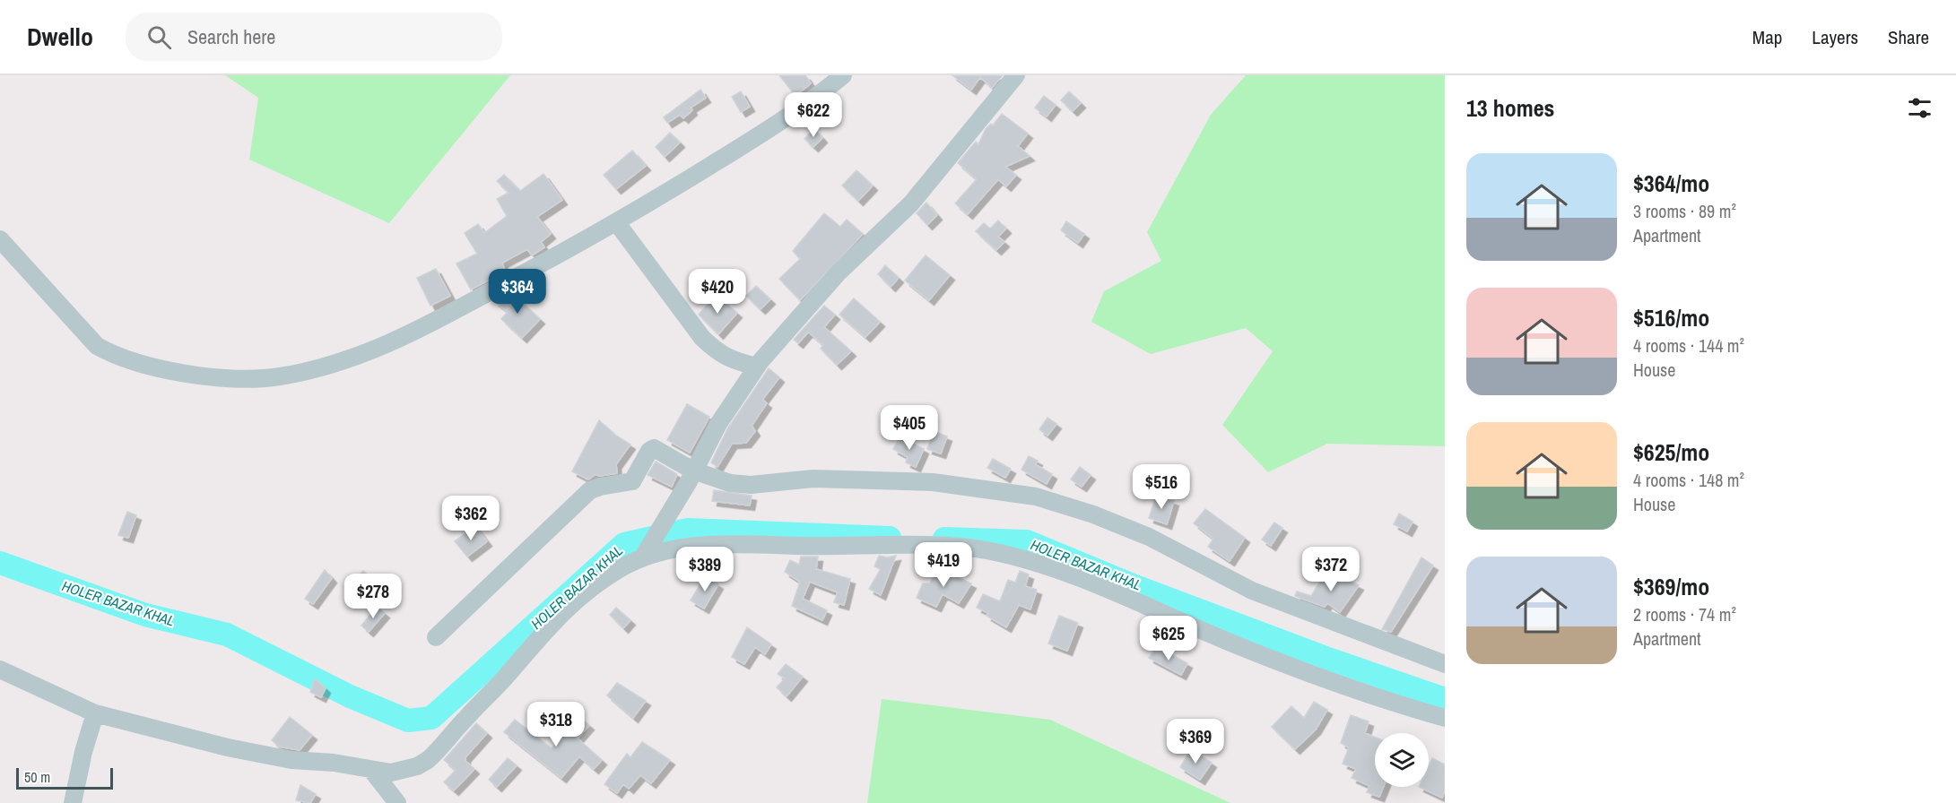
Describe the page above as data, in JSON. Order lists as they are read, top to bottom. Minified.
{"water":["HOLER BAZAR KHAL"],"scale_bar":"50 m","page":{"header":"Dwello","search":"Search here","nav":["Map","Layers","Share"],"heading":"13 homes","price":["$622","$364","$420","$405","$516","$362","$419","$389","$372","$278","$625","$318","$369"],"list":[{"name":"$364/mo","note":"3 rooms · 89 m² · Apartment"},{"name":"$516/mo","note":"4 rooms · 144 m² · House"},{"name":"$625/mo","note":"4 rooms · 148 m² · House"},{"name":"$369/mo","note":"2 rooms · 74 m² · Apartment"}],"scale":"50 m"}}
